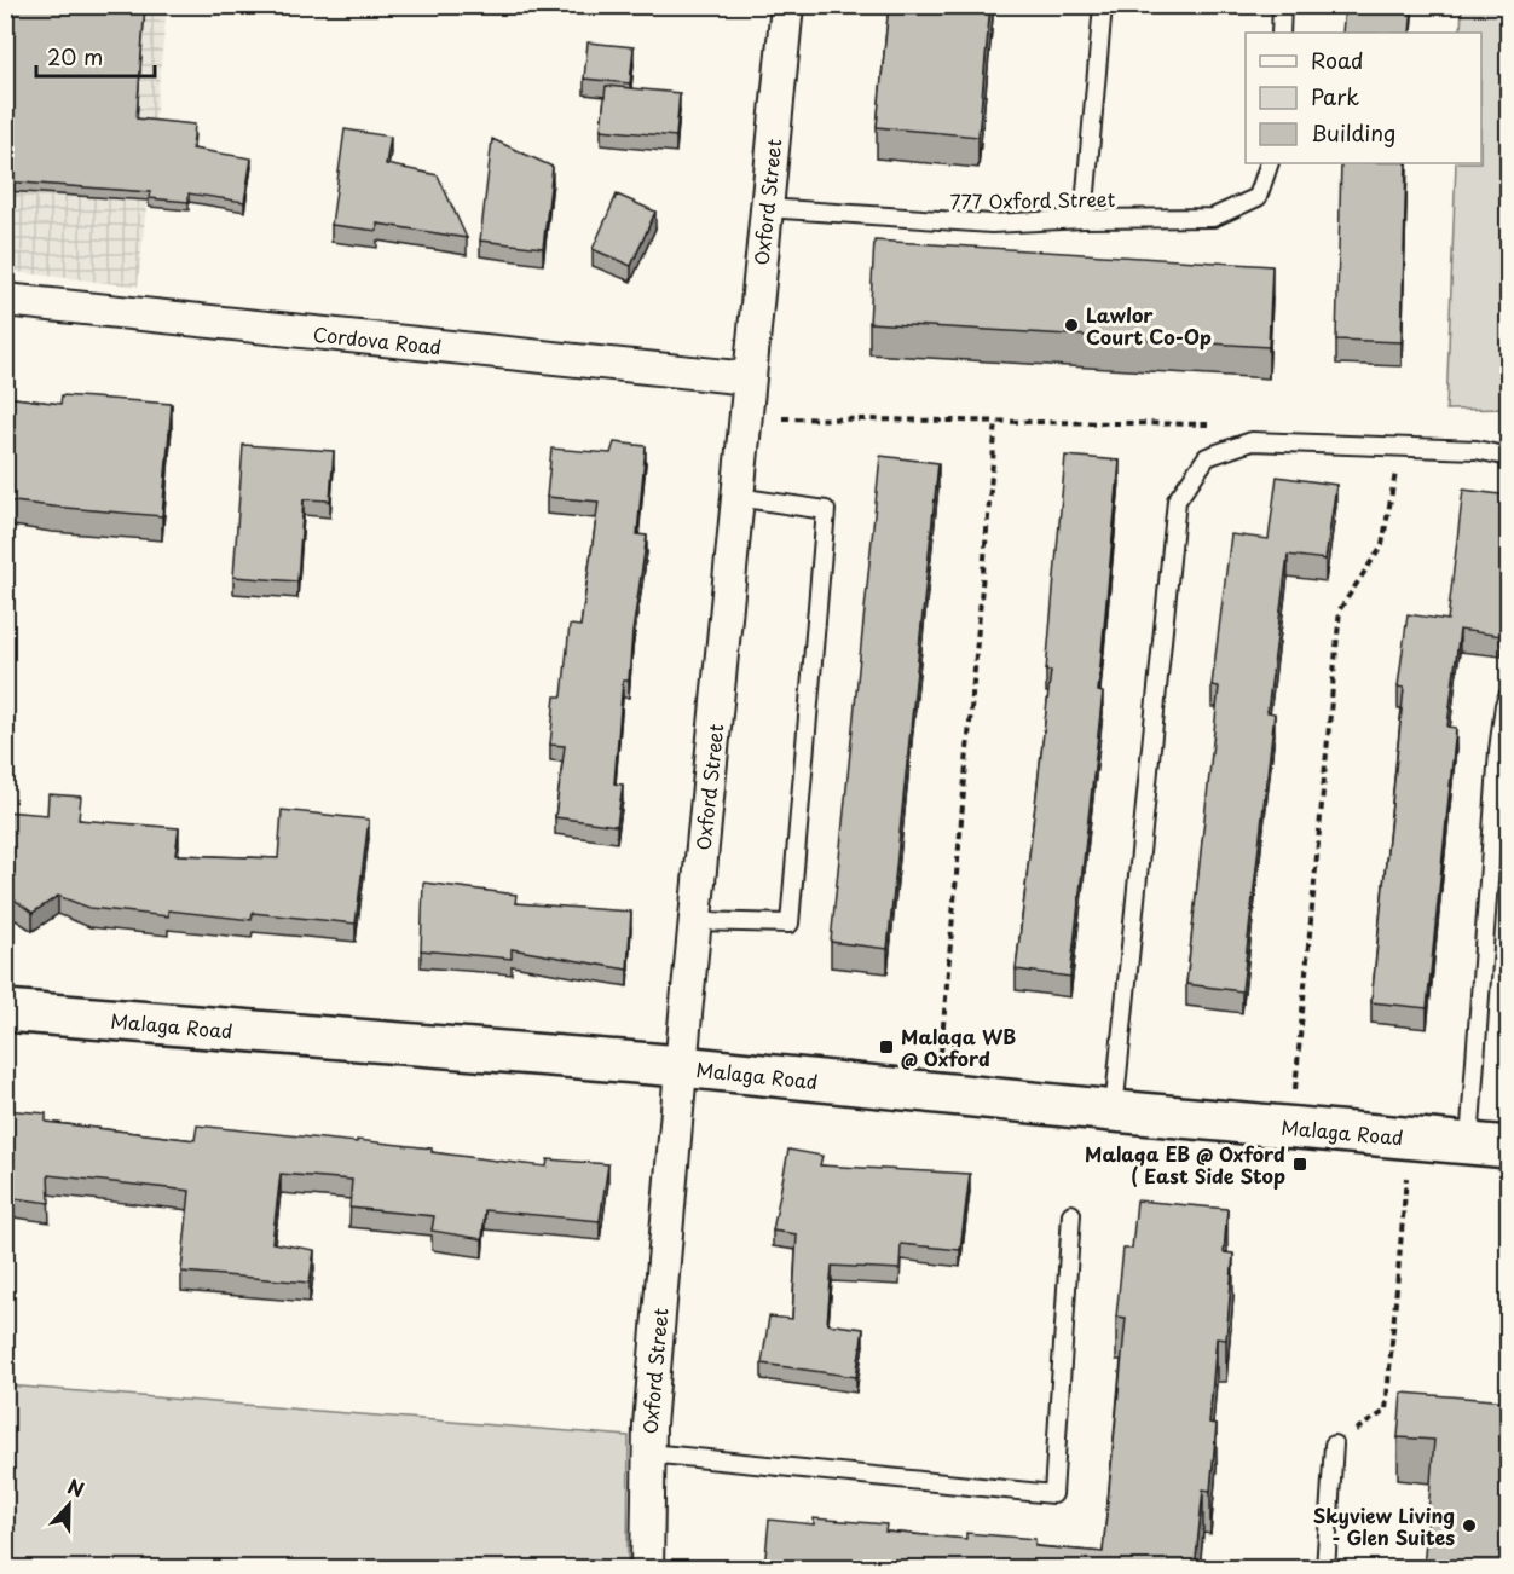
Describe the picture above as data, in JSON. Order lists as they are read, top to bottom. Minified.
{"streets":{"street":["Oxford Street","Cordova Road","Malaga Road"],"lane":["777 Oxford Street"]},"crossings":[["777 Oxford Street","Oxford Street"],["Oxford Street","Cordova Road"],["Oxford Street","Malaga Road"]],"places":{"other":["Lawlor Court Co-Op","Skyview Living - Glen Suites"],"transit":["Malaga WB @ Oxford","Malaga EB @ Oxford ( East Side Stop"]},"legend":["Road","Park","Building"],"scale_bar":"20 m","north":"top"}
